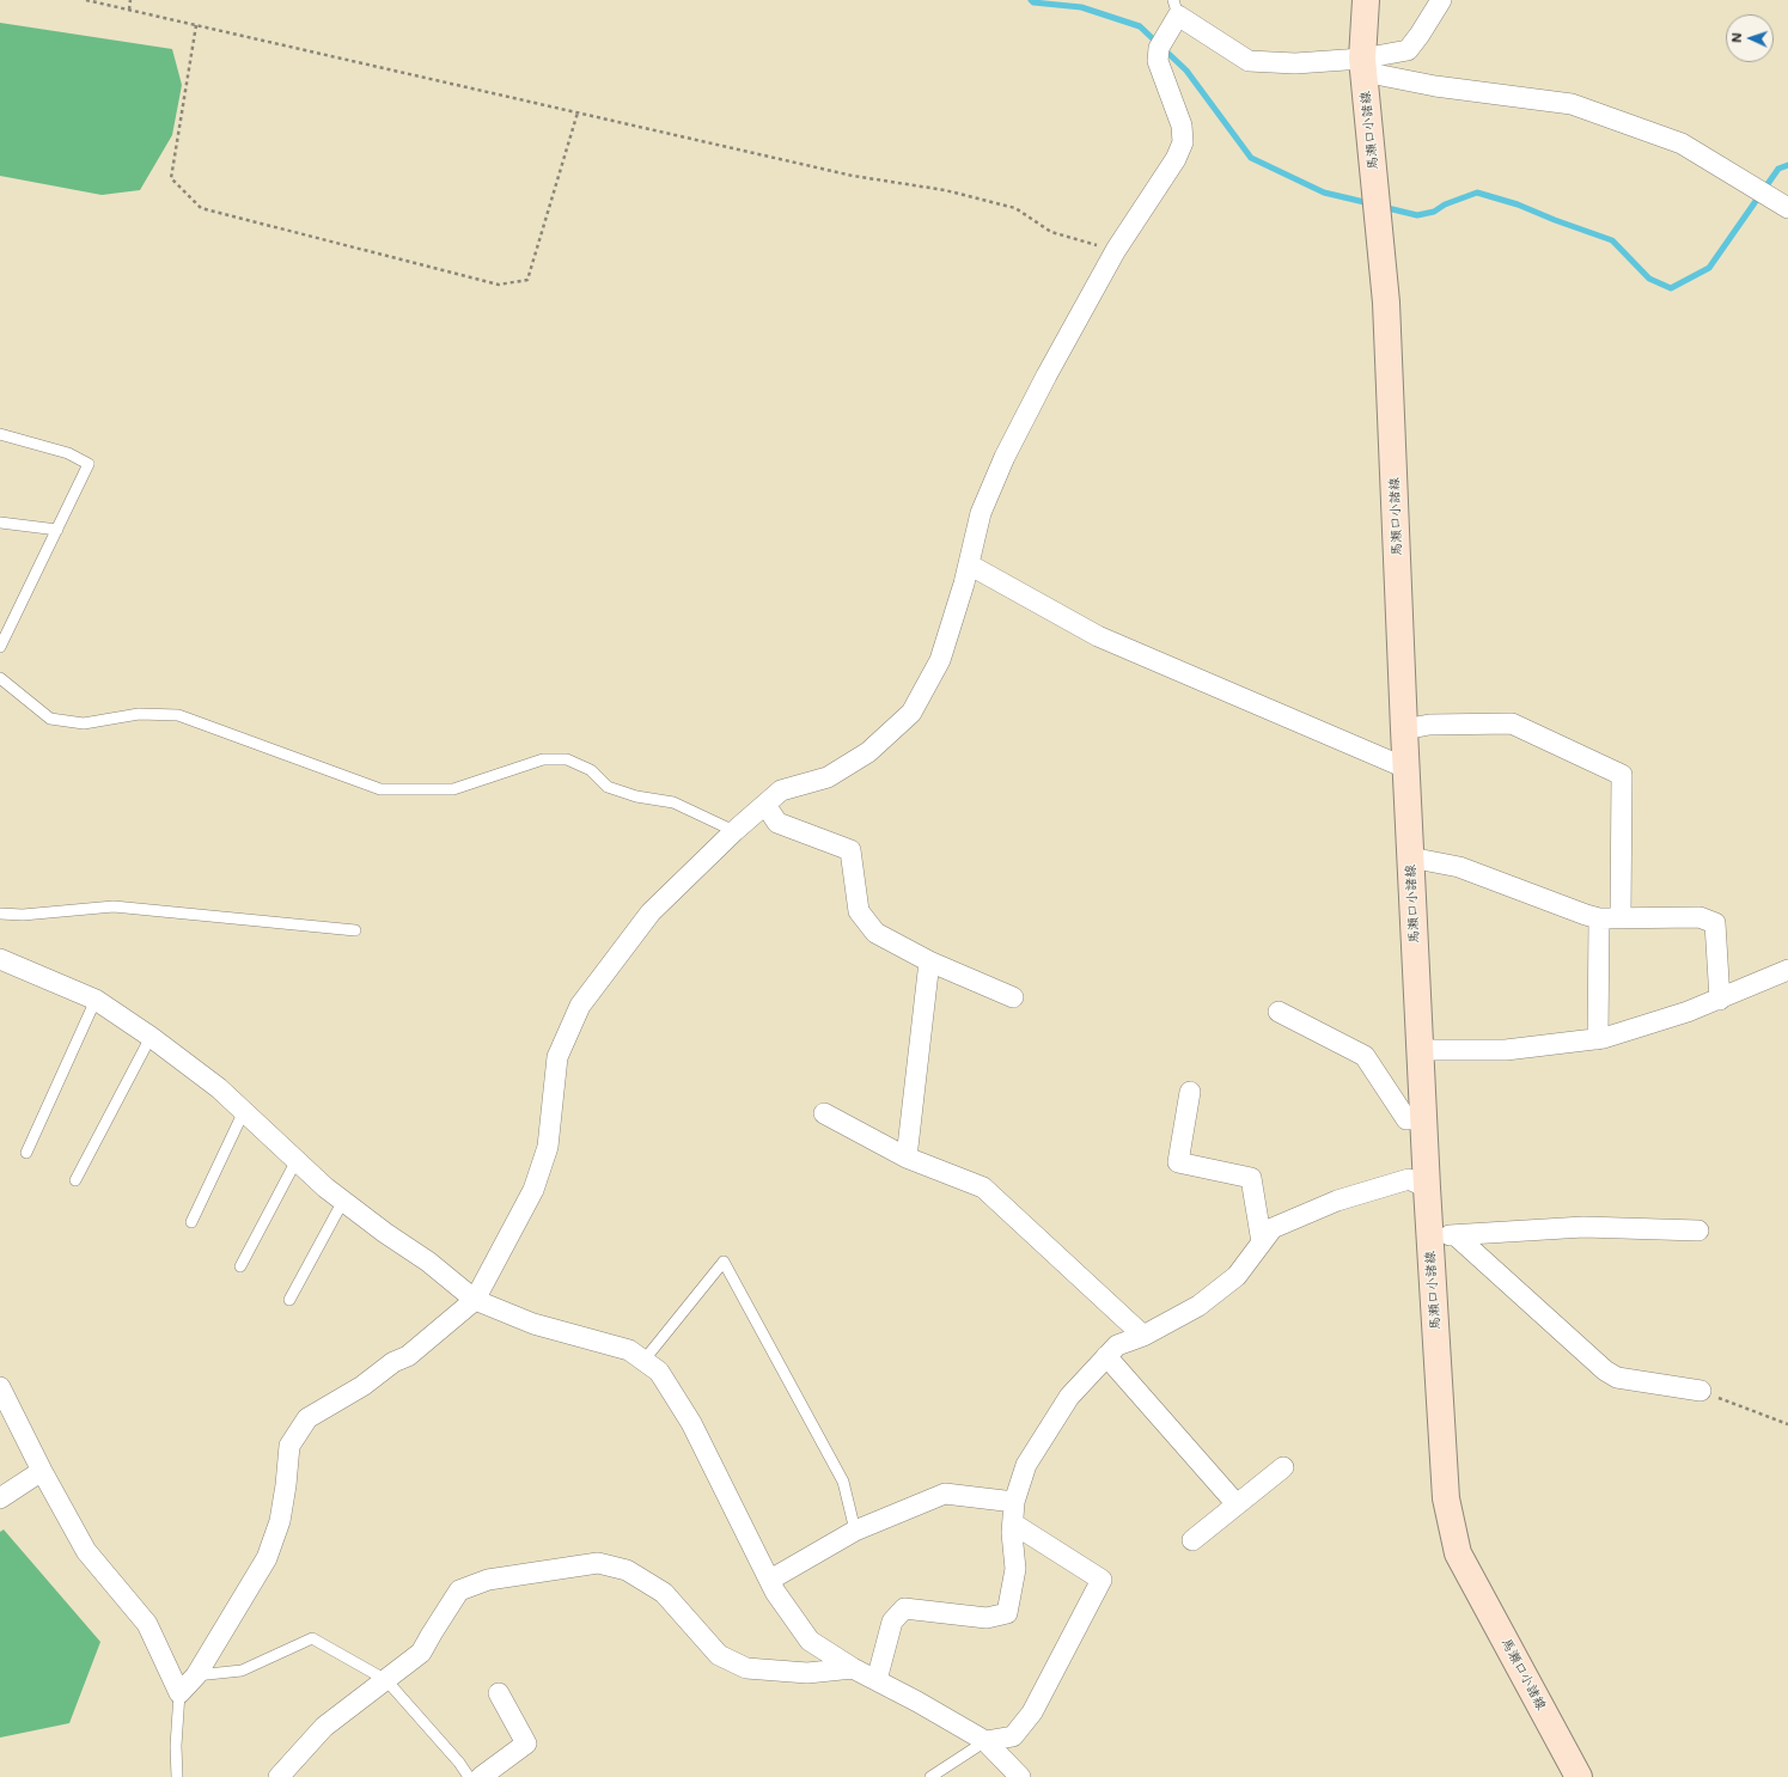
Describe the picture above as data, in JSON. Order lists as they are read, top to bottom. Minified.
{"streets":{"main road":["馬瀬口小諸線"]},"north":"left"}
